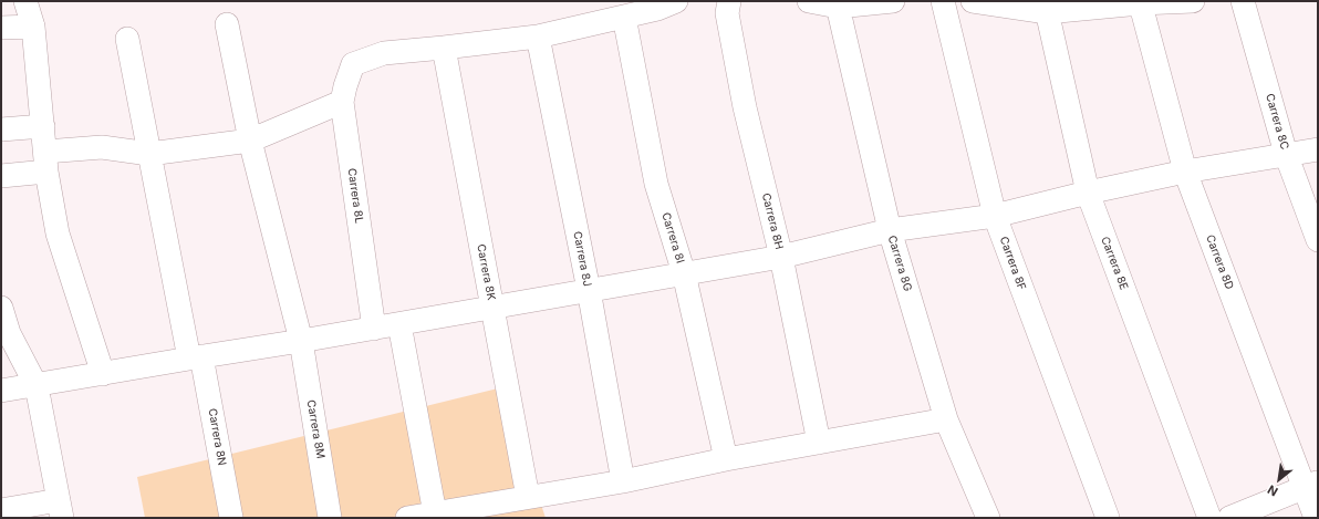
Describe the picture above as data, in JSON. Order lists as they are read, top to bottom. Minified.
{"streets":{"street":["Carrera 8C","Carrera 8L","Carrera 8H","Carrera 8I","Carrera 8J","Carrera 8D","Carrera 8G","Carrera 8F","Carrera 8E","Carrera 8K","Carrera 8M","Carrera 8N"]},"crossings":[["Carrera 8L","Carrera 8K"]],"north":"bottom left"}
